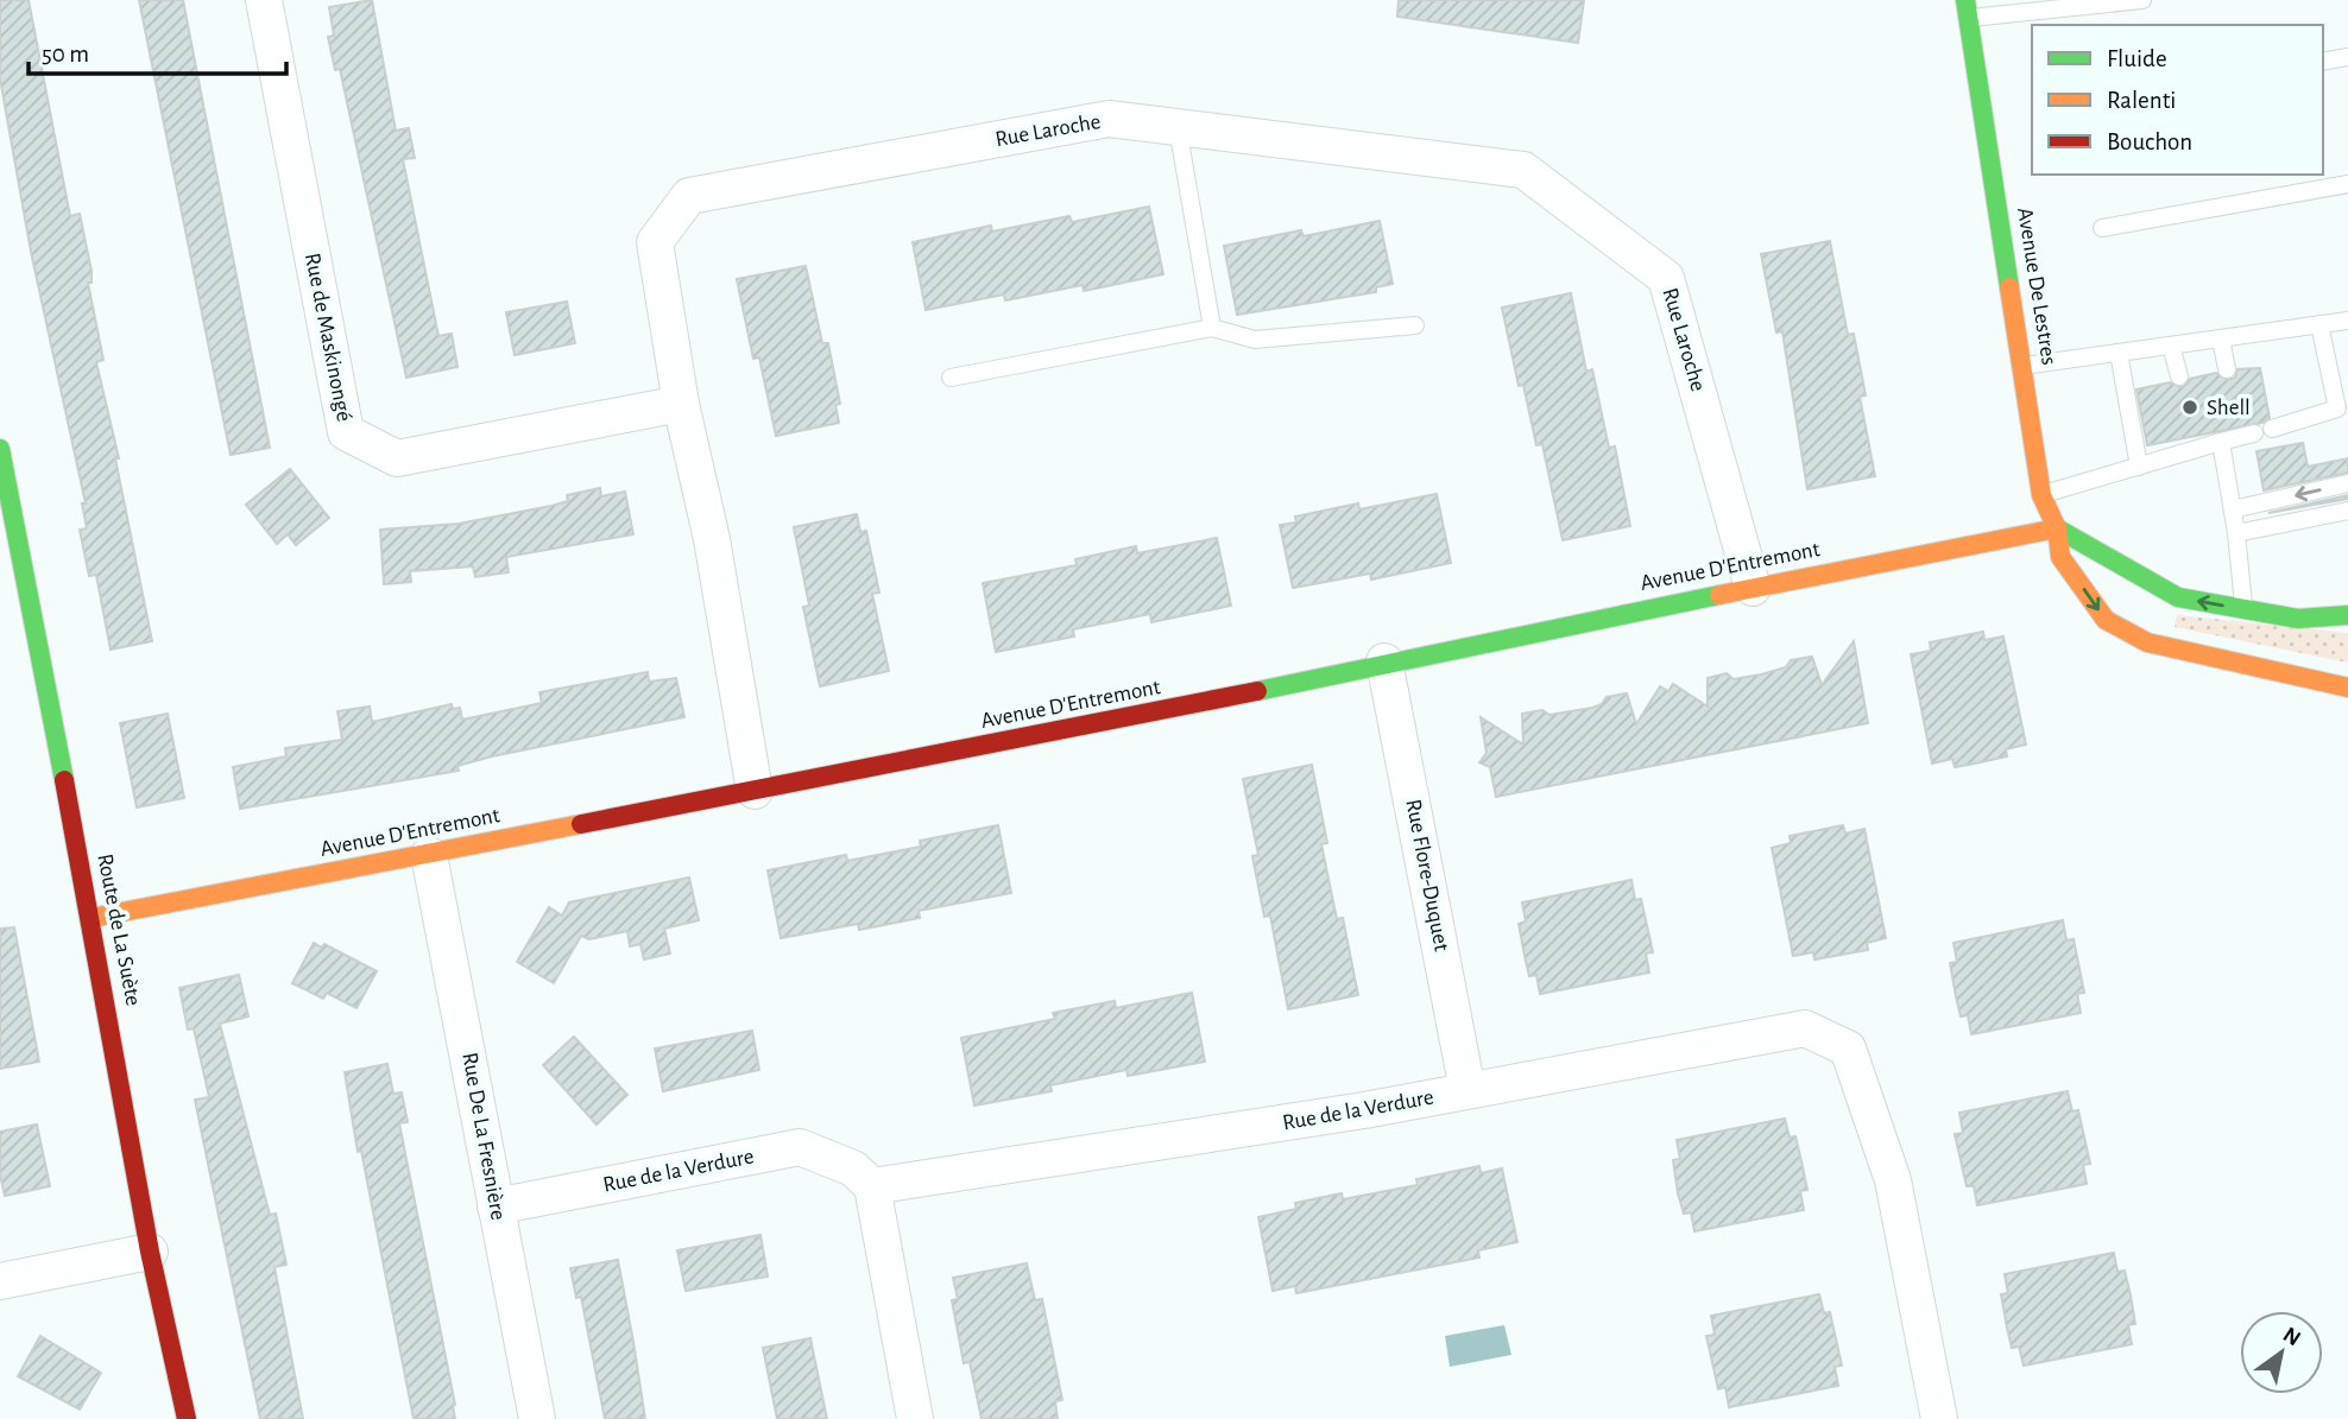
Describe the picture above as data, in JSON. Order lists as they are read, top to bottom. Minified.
{"streets":{"main road":["Avenue De Lestres","Avenue D'Entremont","Route de La Suète"],"street":["Rue Laroche","Rue de Maskinongé","Rue Flore-Duquet","Rue de la Verdure","Rue De La Fresnière"]},"crossings":[["Rue Laroche","Rue de Maskinongé"],["Rue Laroche","Avenue D'Entremont"],["Avenue De Lestres","Avenue D'Entremont"],["Avenue D'Entremont","Rue Flore-Duquet"],["Avenue D'Entremont","Route de La Suète"],["Avenue D'Entremont","Rue De La Fresnière"],["Rue Flore-Duquet","Rue de la Verdure"],["Rue de la Verdure","Rue De La Fresnière"]],"places":["Shell"],"legend":["Fluide","Ralenti","Bouchon"],"scale_bar":"50 m","north":"top right"}
